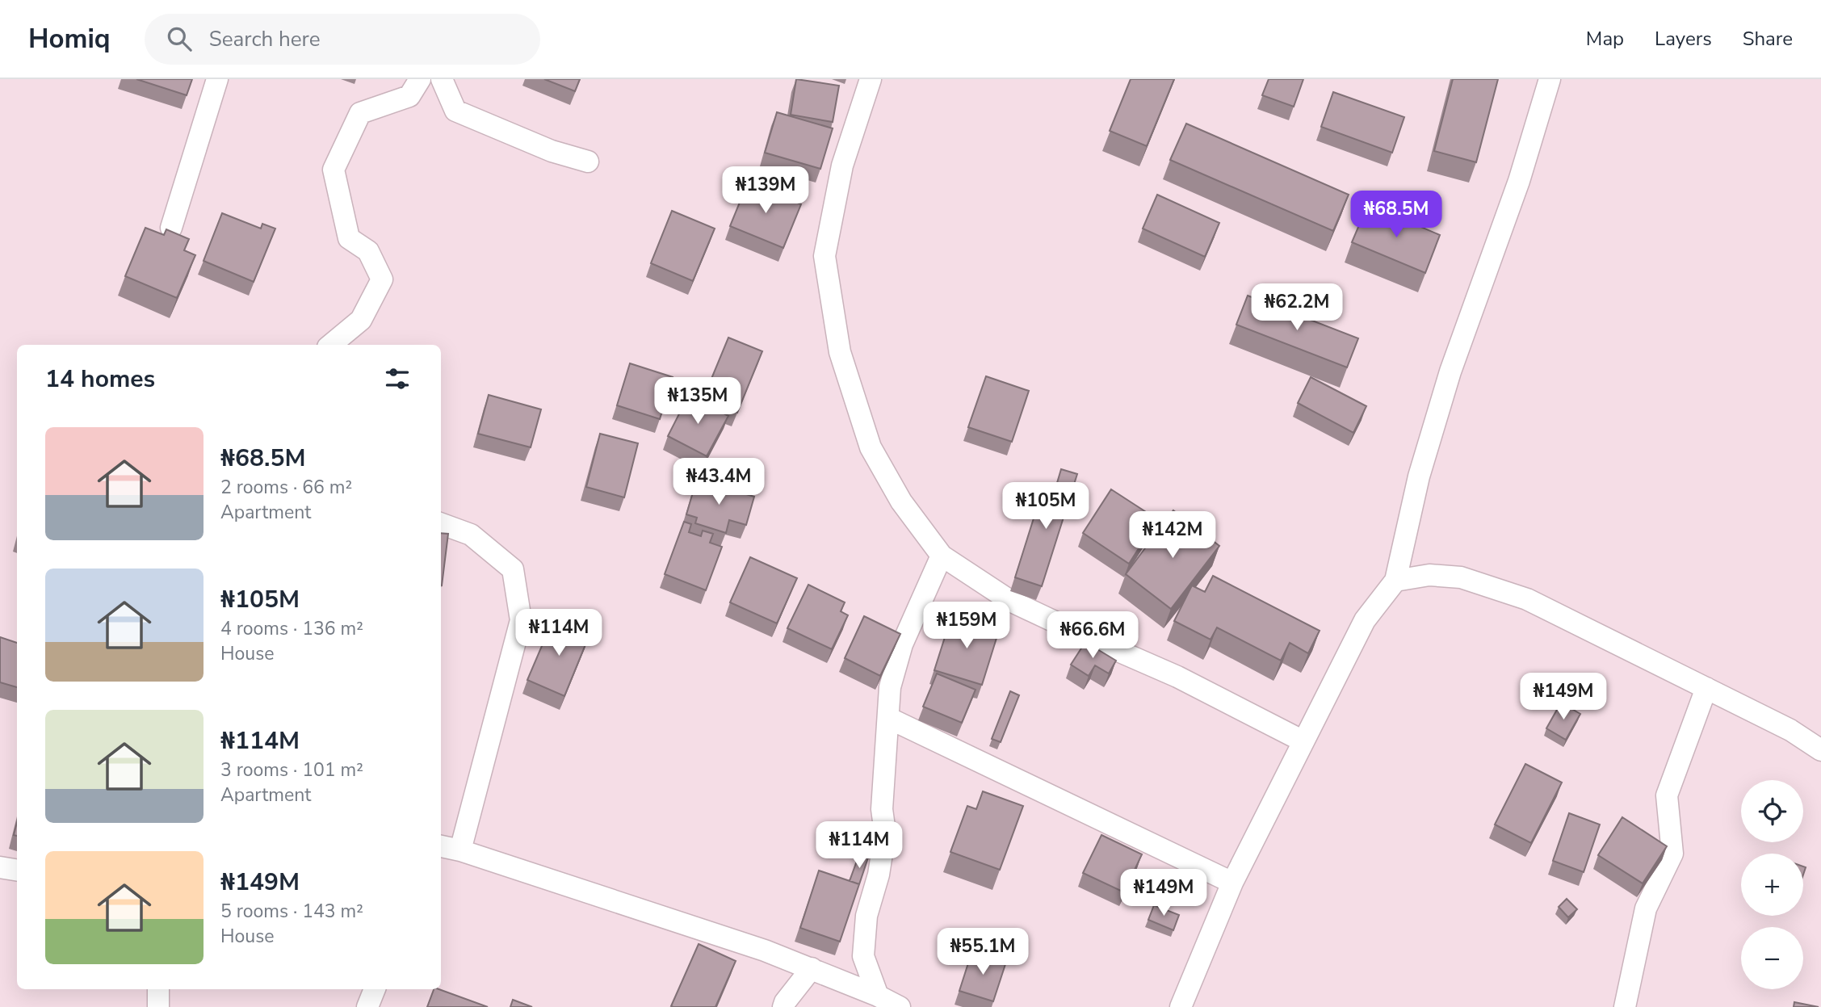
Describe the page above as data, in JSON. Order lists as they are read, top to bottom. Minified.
{"page":{"header":"Homiq","search":"Search here","nav":["Map","Layers","Share"],"price":["₦139M","₦68.5M","₦62.2M","₦135M","₦43.4M","₦105M","₦142M","₦159M","₦114M","₦66.6M","₦149M","₦114M","₦149M","₦55.1M"],"heading":"14 homes","list":[{"name":"₦68.5M","note":"2 rooms · 66 m² · Apartment"},{"name":"₦105M","note":"4 rooms · 136 m² · House"},{"name":"₦114M","note":"3 rooms · 101 m² · Apartment"},{"name":"₦149M","note":"5 rooms · 143 m² · House"}],"map_buttons":["+","−"]}}
